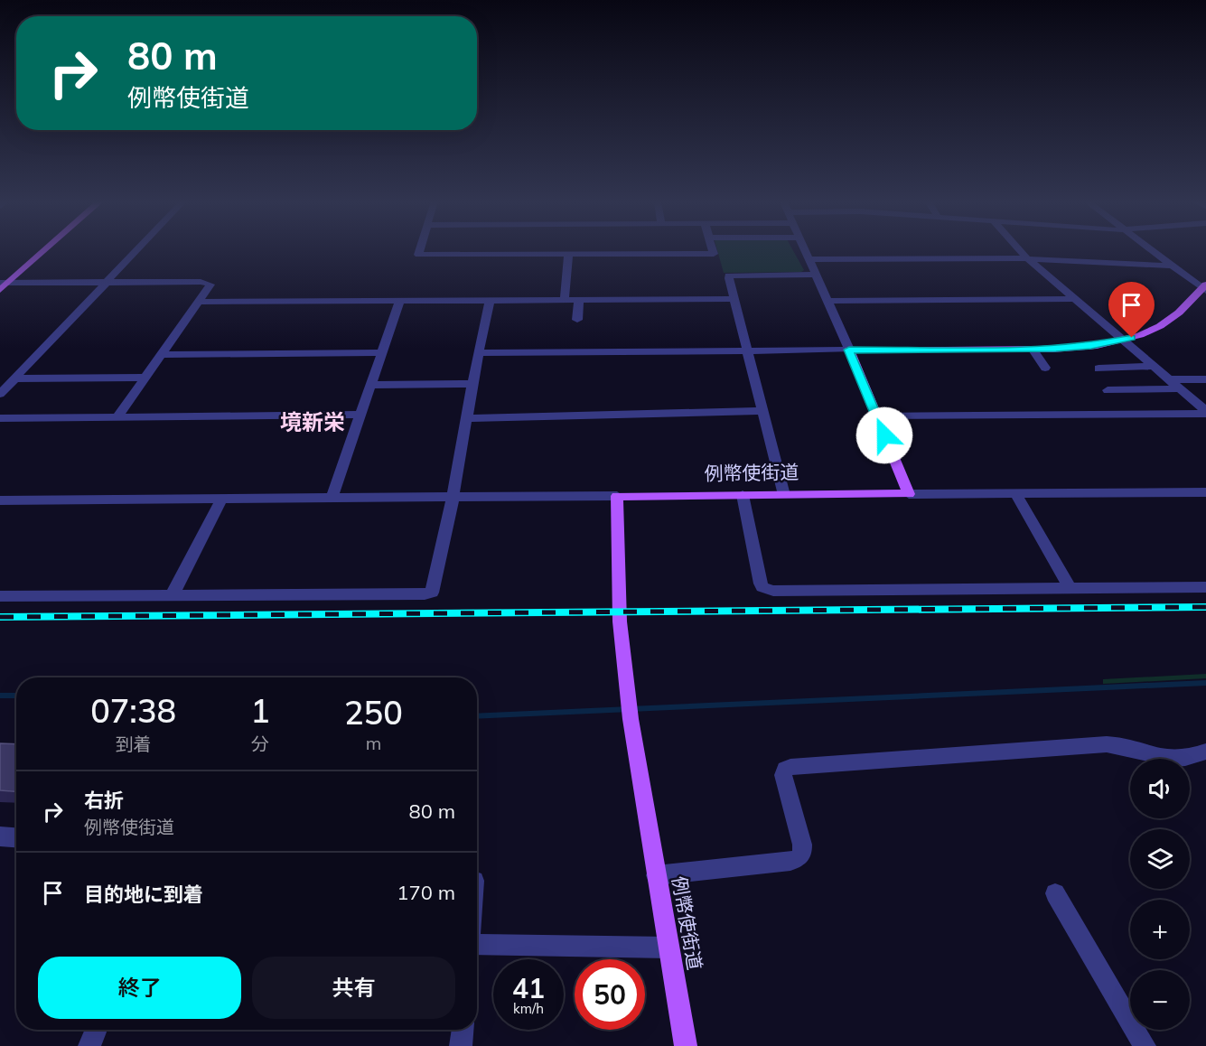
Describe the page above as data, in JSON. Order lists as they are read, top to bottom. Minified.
{"streets":{"main road":["例幣使街道"]},"districts":["境新栄"],"page":{"turn":["80 m","例幣使街道"],"eta":["07:38","到着","1","分","250","m"],"map_buttons":["+","−"],"list":[{"name":"右折","note":"例幣使街道","value":"80 m"},{"name":"目的地に到着","value":"170 m"}],"buttons":["終了","共有"],"speed":"41 km/h","limit":"50"}}
